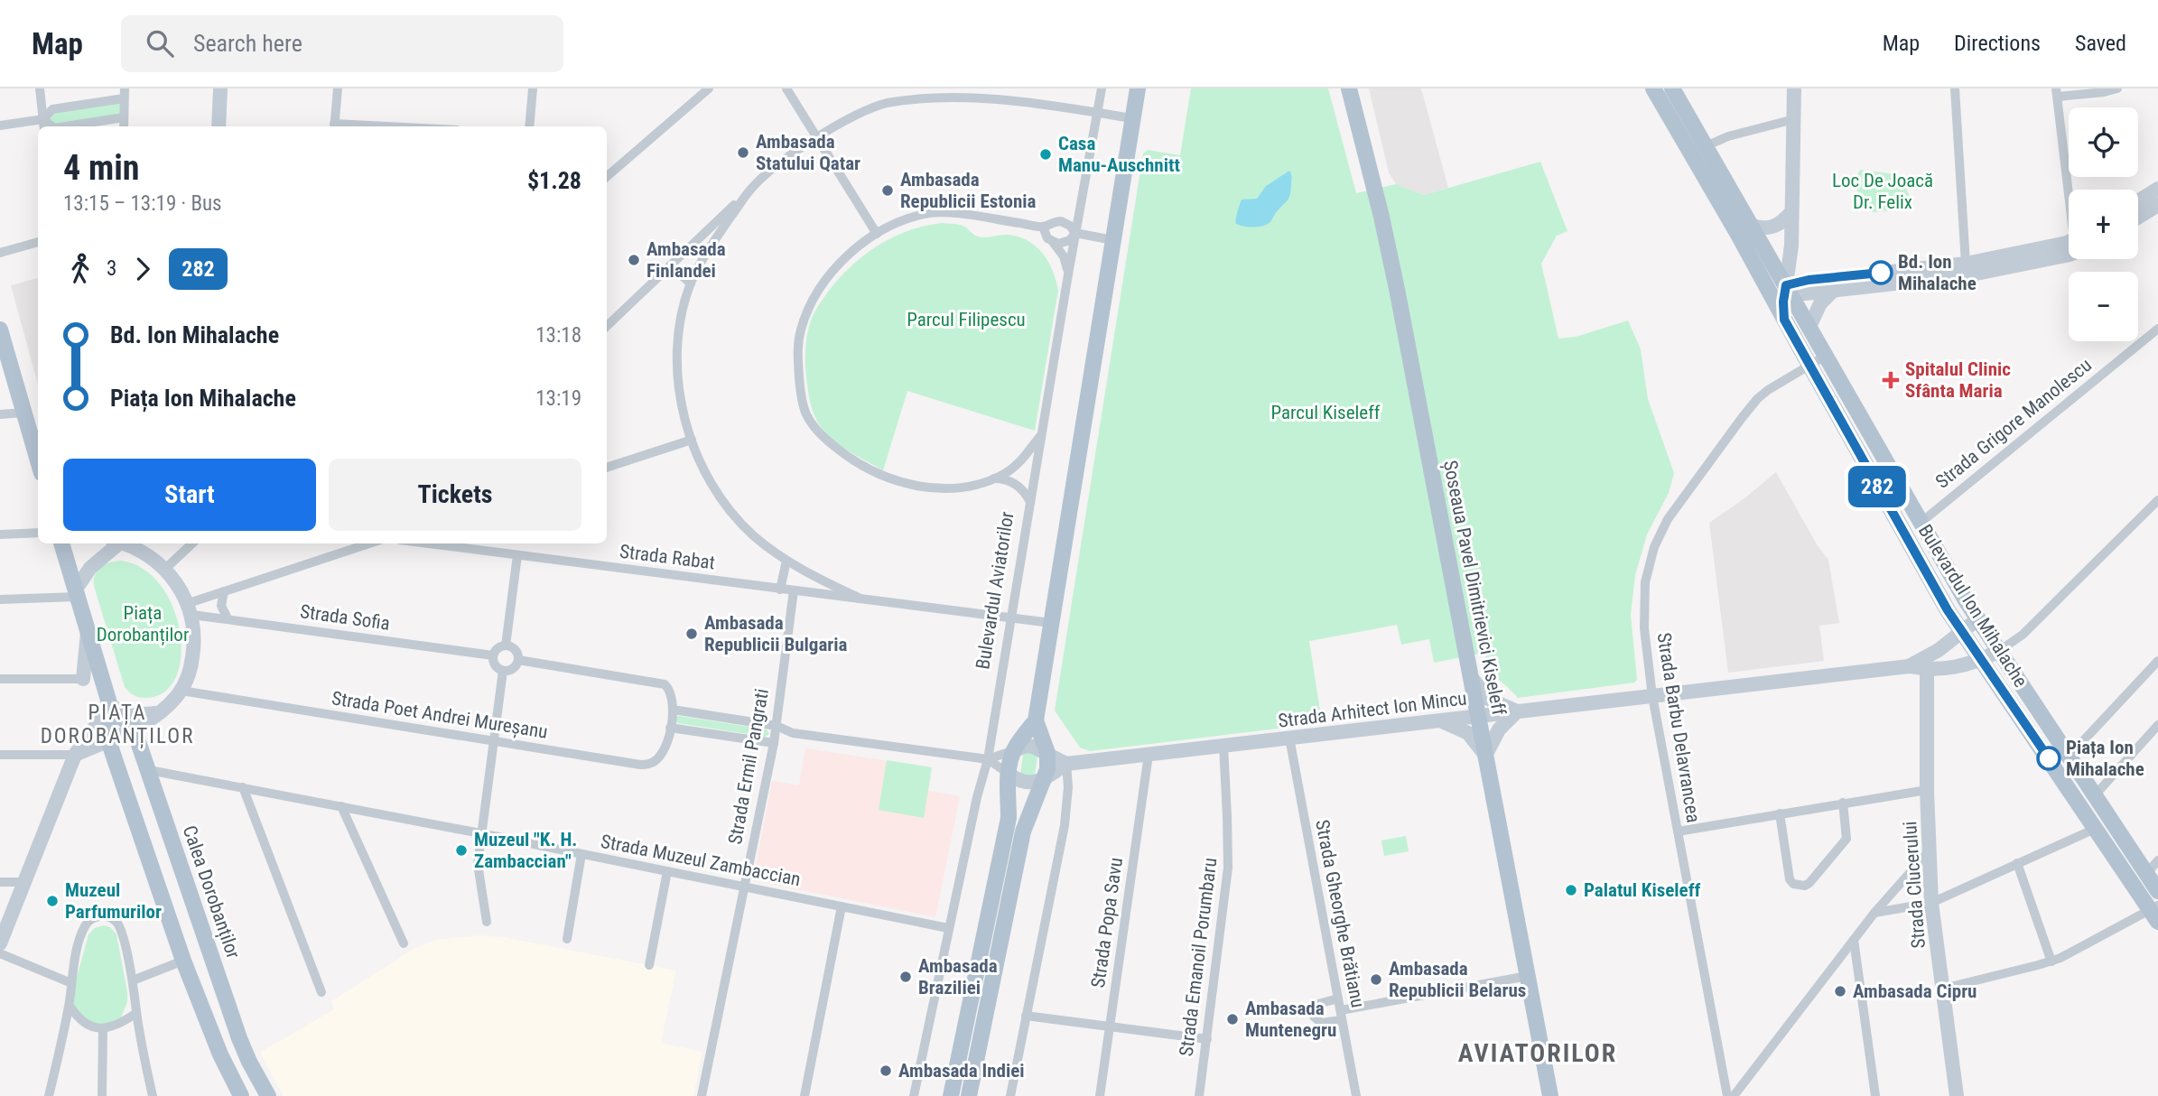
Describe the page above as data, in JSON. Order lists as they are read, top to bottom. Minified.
{"streets":{"main road":["Șoseaua Pavel Dimitrievici Kiseleff","Bulevardul Ion Mihalache","Calea Dorobanților"],"street":["Strada Grigore Manolescu","Strada Rabat","Bulevardul Aviatorilor","Strada Sofia","Strada Arhitect Ion Mincu","Strada Poet Andrei Mureșanu","Strada Barbu Delavrancea","Strada Ermil Pangrati","Strada Muzeul Zambaccian","Strada Clucerului","Strada Gheorghe Brătianu","Strada Popa Savu","Strada Emanoil Porumbaru"]},"crossings":[["Strada Grigore Manolescu","Bulevardul Ion Mihalache"],["Strada Rabat","Bulevardul Aviatorilor"],["Strada Rabat","Strada Ermil Pangrati"],["Șoseaua Pavel Dimitrievici Kiseleff","Strada Arhitect Ion Mincu"],["Bulevardul Aviatorilor","Strada Muzeul Zambaccian"],["Bulevardul Ion Mihalache","Strada Arhitect Ion Mincu"],["Bulevardul Ion Mihalache","Strada Barbu Delavrancea"],["Strada Arhitect Ion Mincu","Strada Barbu Delavrancea"],["Strada Arhitect Ion Mincu","Strada Clucerului"],["Strada Arhitect Ion Mincu","Strada Gheorghe Brătianu"],["Strada Arhitect Ion Mincu","Strada Popa Savu"],["Strada Arhitect Ion Mincu","Strada Emanoil Porumbaru"],["Strada Ermil Pangrati","Strada Muzeul Zambaccian"],["Strada Muzeul Zambaccian","Calea Dorobanților"]],"districts":["PIAȚA DOROBANȚILOR","AVIATORILOR"],"parks":["Loc De Joacă Dr. Felix","Parcul Filipescu","Parcul Kiseleff","Piața Dorobanților"],"places":{"other":["Ambasada Statului Qatar","Casa Manu-Auschnitt","Ambasada Republicii Estonia","Ambasada Finlandei","Bd. Ion Mihalache","Ambasada Republicii Bulgaria","Piața Ion Mihalache","Muzeul \"K. H. Zambaccian\"","Palatul Kiseleff","Muzeul Parfumurilor","Ambasada Braziliei","Ambasada Republicii Belarus","Ambasada Cipru","Ambasada Muntenegru","Ambasada Indiei"],"health":["Spitalul Clinic Sfânta Maria"]},"lines":["bus line 282"],"page":{"header":"Map","search":"Search here","nav":["Map","Directions","Saved"],"on_map":"282","map_buttons":["+","−"],"heading":["4 min","13:15 – 13:19 · Bus","$1.28"],"legs":["3","282"],"list":[{"name":"Bd. Ion Mihalache","value":"13:18"},{"name":"Piața Ion Mihalache","value":"13:19"}],"buttons":["Start","Tickets"]}}
